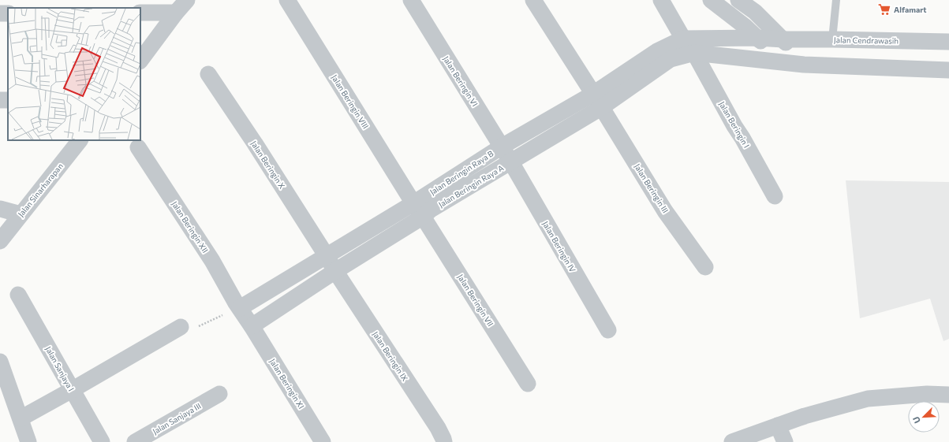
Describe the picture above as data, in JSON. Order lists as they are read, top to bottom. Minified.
{"streets":{"street":["Jalan Cendrawasih","Jalan Beringin VI","Jalan Beringin VIII","Jalan Beringin I","Jalan Beringin X","Jalan Beringin Raya B","Jalan Beringin Raya A","Jalan Beringin III","Jalan Sinarharapan","Jalan Beringin XII","Jalan Beringin IV","Jalan Beringin VII","Jalan Beringin IX","Jalan Sanjaya I","Jalan Beringin XI","Jalan Sanjaya III"]},"crossings":[["Jalan Cendrawasih","Jalan Beringin I"],["Jalan Cendrawasih","Jalan Beringin Raya B"],["Jalan Beringin VI","Jalan Beringin Raya B"],["Jalan Beringin VI","Jalan Beringin Raya A"],["Jalan Beringin VI","Jalan Beringin IV"],["Jalan Beringin VIII","Jalan Beringin Raya B"],["Jalan Beringin VIII","Jalan Beringin Raya A"],["Jalan Beringin VIII","Jalan Beringin VII"],["Jalan Beringin I","Jalan Beringin Raya B"],["Jalan Beringin I","Jalan Beringin Raya A"],["Jalan Beringin X","Jalan Beringin Raya B"],["Jalan Beringin X","Jalan Beringin Raya A"],["Jalan Beringin X","Jalan Beringin IX"],["Jalan Beringin Raya B","Jalan Beringin Raya A"],["Jalan Beringin Raya B","Jalan Beringin XII"],["Jalan Beringin Raya B","Jalan Beringin VII"],["Jalan Beringin Raya A","Jalan Beringin III"],["Jalan Beringin Raya A","Jalan Beringin XII"],["Jalan Beringin Raya A","Jalan Beringin IV"],["Jalan Beringin Raya A","Jalan Beringin VII"],["Jalan Beringin Raya A","Jalan Beringin IX"],["Jalan Beringin Raya A","Jalan Beringin XI"],["Jalan Beringin XII","Jalan Beringin XI"]],"places":{"supermarket":["Alfamart"]},"north":"bottom left"}
